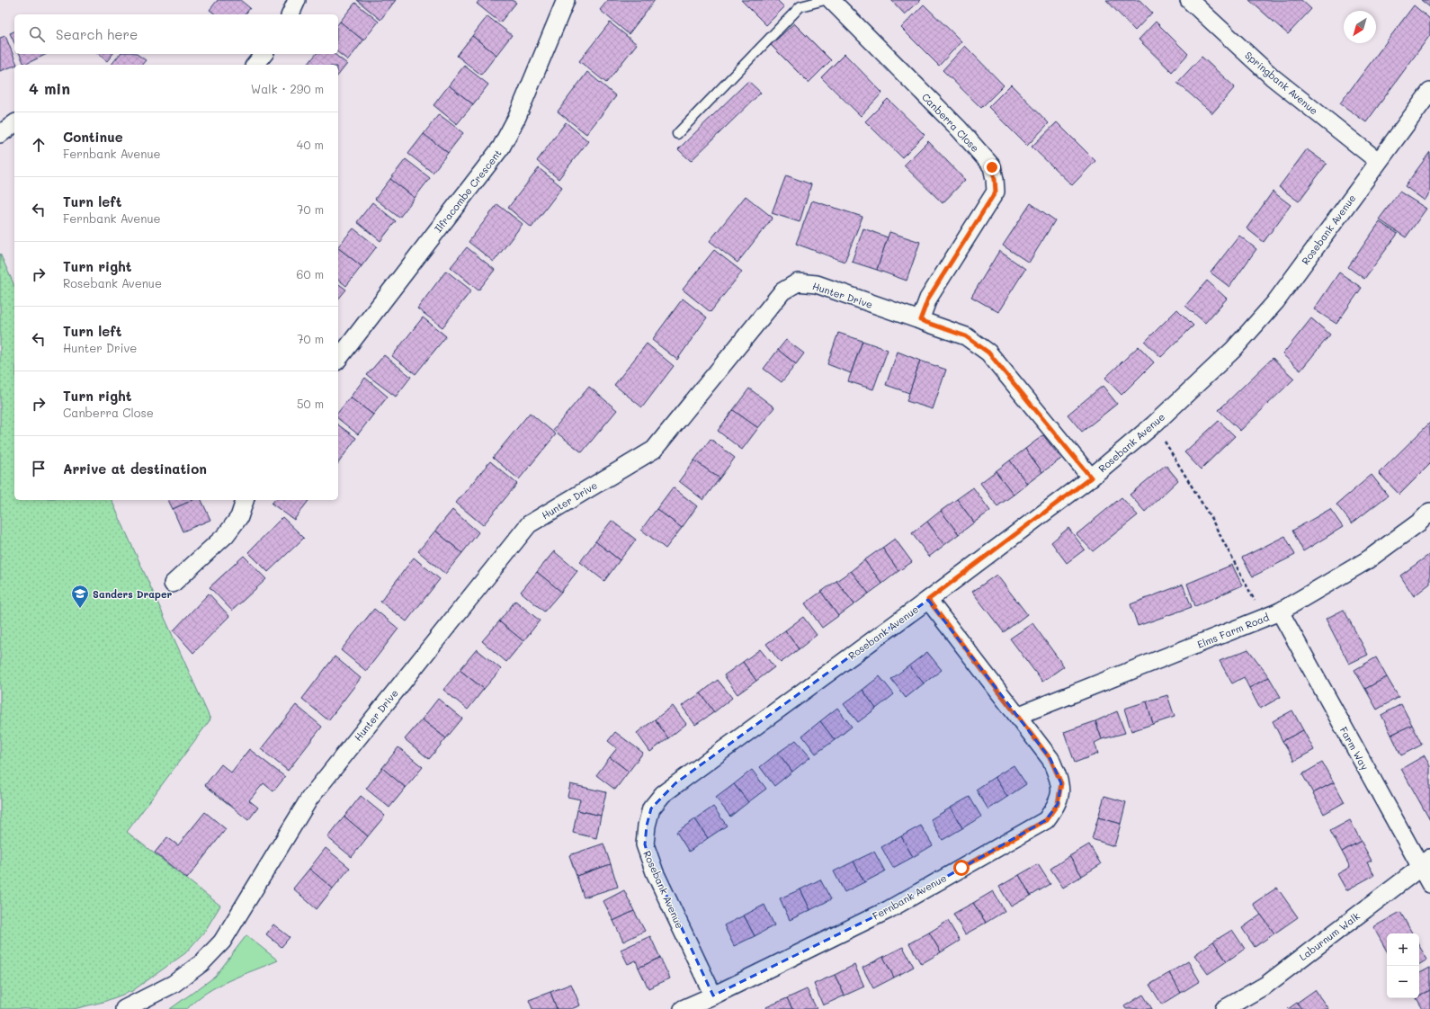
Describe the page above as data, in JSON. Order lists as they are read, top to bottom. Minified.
{"streets":{"street":["Springbank Avenue","Canberra Close","Ilfracombe Crescent","Rosebank Avenue","Hunter Drive","Elms Farm Road","Farm Way","Fernbank Avenue","Laburnum Walk"]},"crossings":[["Springbank Avenue","Rosebank Avenue"],["Canberra Close","Hunter Drive"],["Rosebank Avenue","Hunter Drive"],["Rosebank Avenue","Fernbank Avenue"],["Elms Farm Road","Farm Way"],["Elms Farm Road","Fernbank Avenue"],["Farm Way","Laburnum Walk"]],"places":{"school or university":["Sanders Draper"]},"north":"bottom left","page":{"search":"Search here","heading":["4 min","Walk · 290 m"],"list":[["Continue","Fernbank Avenue","40 m"],["Turn left","Fernbank Avenue","70 m"],["Turn right","Rosebank Avenue","60 m"],["Turn left","Hunter Drive","70 m"],["Turn right","Canberra Close","50 m"],"Arrive at destination"],"map_buttons":["+","−"]}}
